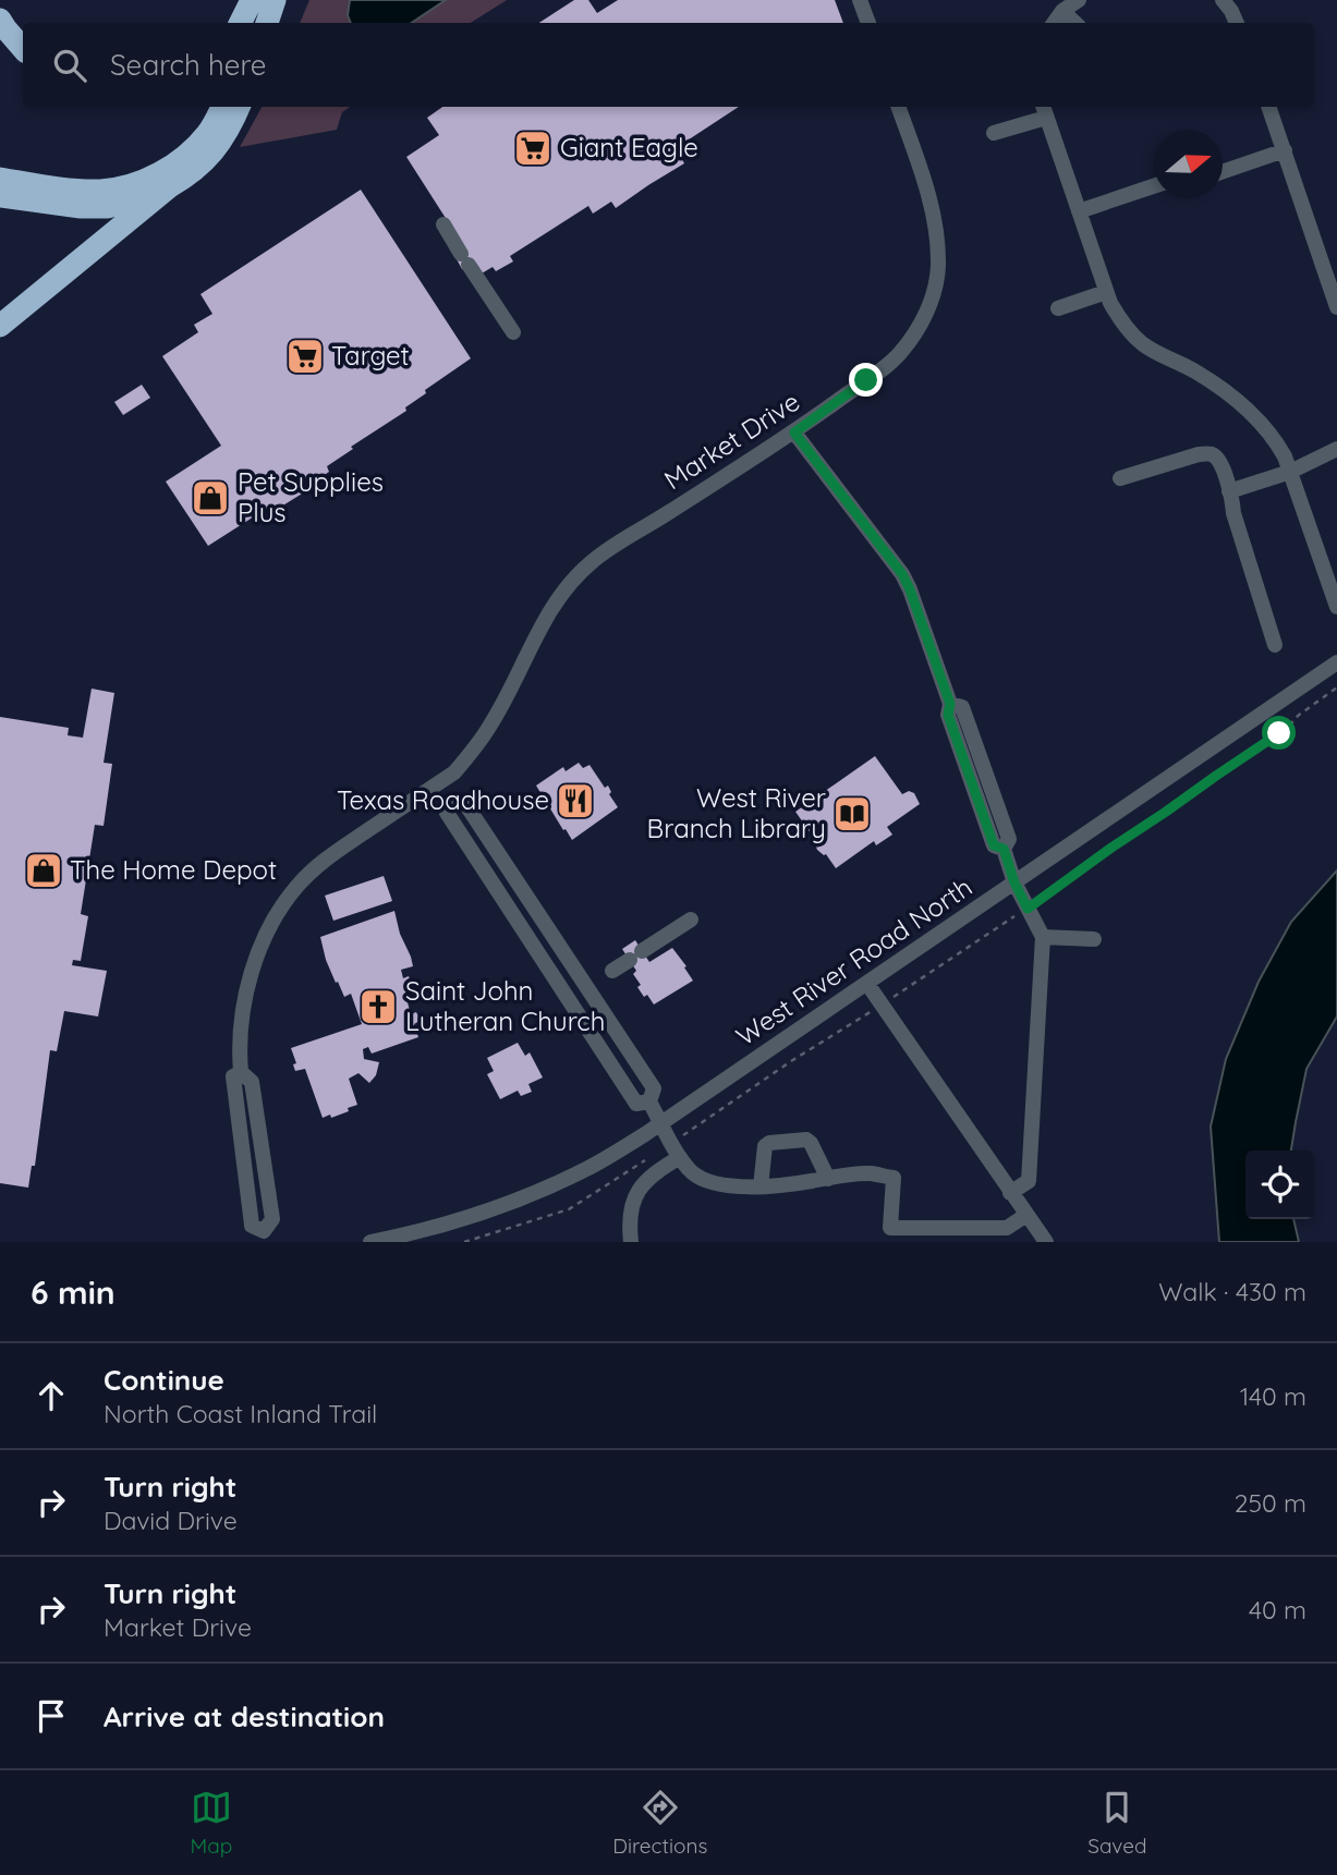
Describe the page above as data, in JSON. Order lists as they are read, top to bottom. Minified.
{"streets":{"street":["Market Drive","West River Road North"]},"places":{"supermarket":["Giant Eagle","Target"],"shop":["Pet Supplies Plus","The Home Depot"],"restaurant":["Texas Roadhouse"],"library":["West River Branch Library"],"church":["Saint John Lutheran Church"]},"north":"right","page":{"search":"Search here","heading":["6 min","Walk · 430 m"],"list":[["Continue","North Coast Inland Trail","140 m"],["Turn right","David Drive","250 m"],["Turn right","Market Drive","40 m"],"Arrive at destination"],"nav":["Map","Directions","Saved"]}}
